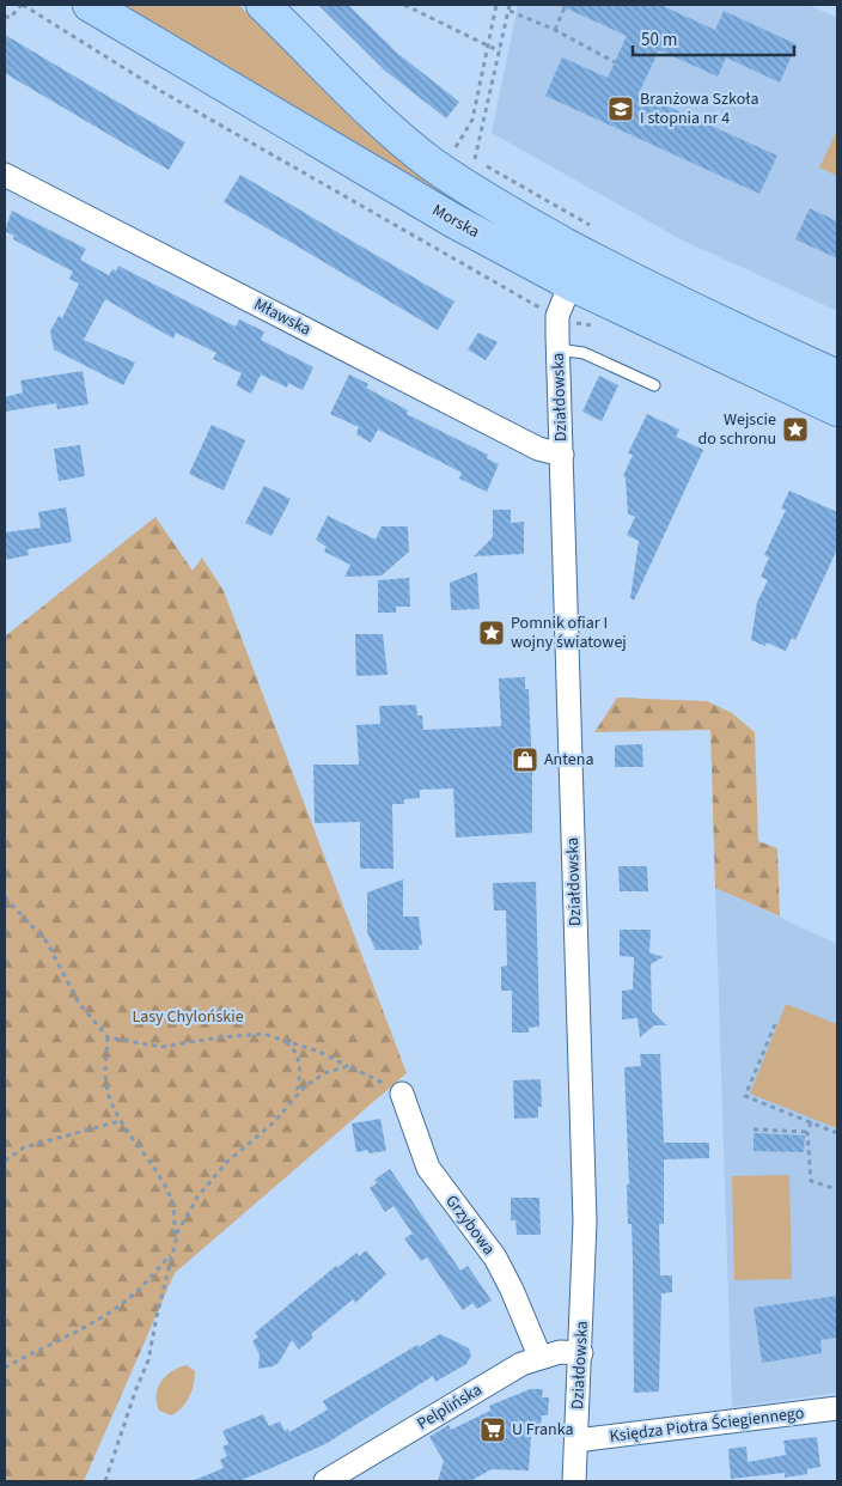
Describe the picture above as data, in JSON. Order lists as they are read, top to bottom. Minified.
{"streets":{"main road":["Morska"],"street":["Mławska","Działdowska","Grzybowa","Pelplińska","Księdza Piotra Ściegiennego"]},"crossings":[["Morska","Działdowska"],["Mławska","Działdowska"],["Działdowska","Pelplińska"],["Działdowska","Księdza Piotra Ściegiennego"],["Grzybowa","Pelplińska"]],"parks":["Lasy Chylońskie"],"places":{"school or university":["Branżowa Szkoła I stopnia nr 4"],"place":["Wejscie do schronu","Pomnik ofiar I wojny światowej"],"shop":["Antena"],"supermarket":["U Franka"]},"scale_bar":"50 m"}
